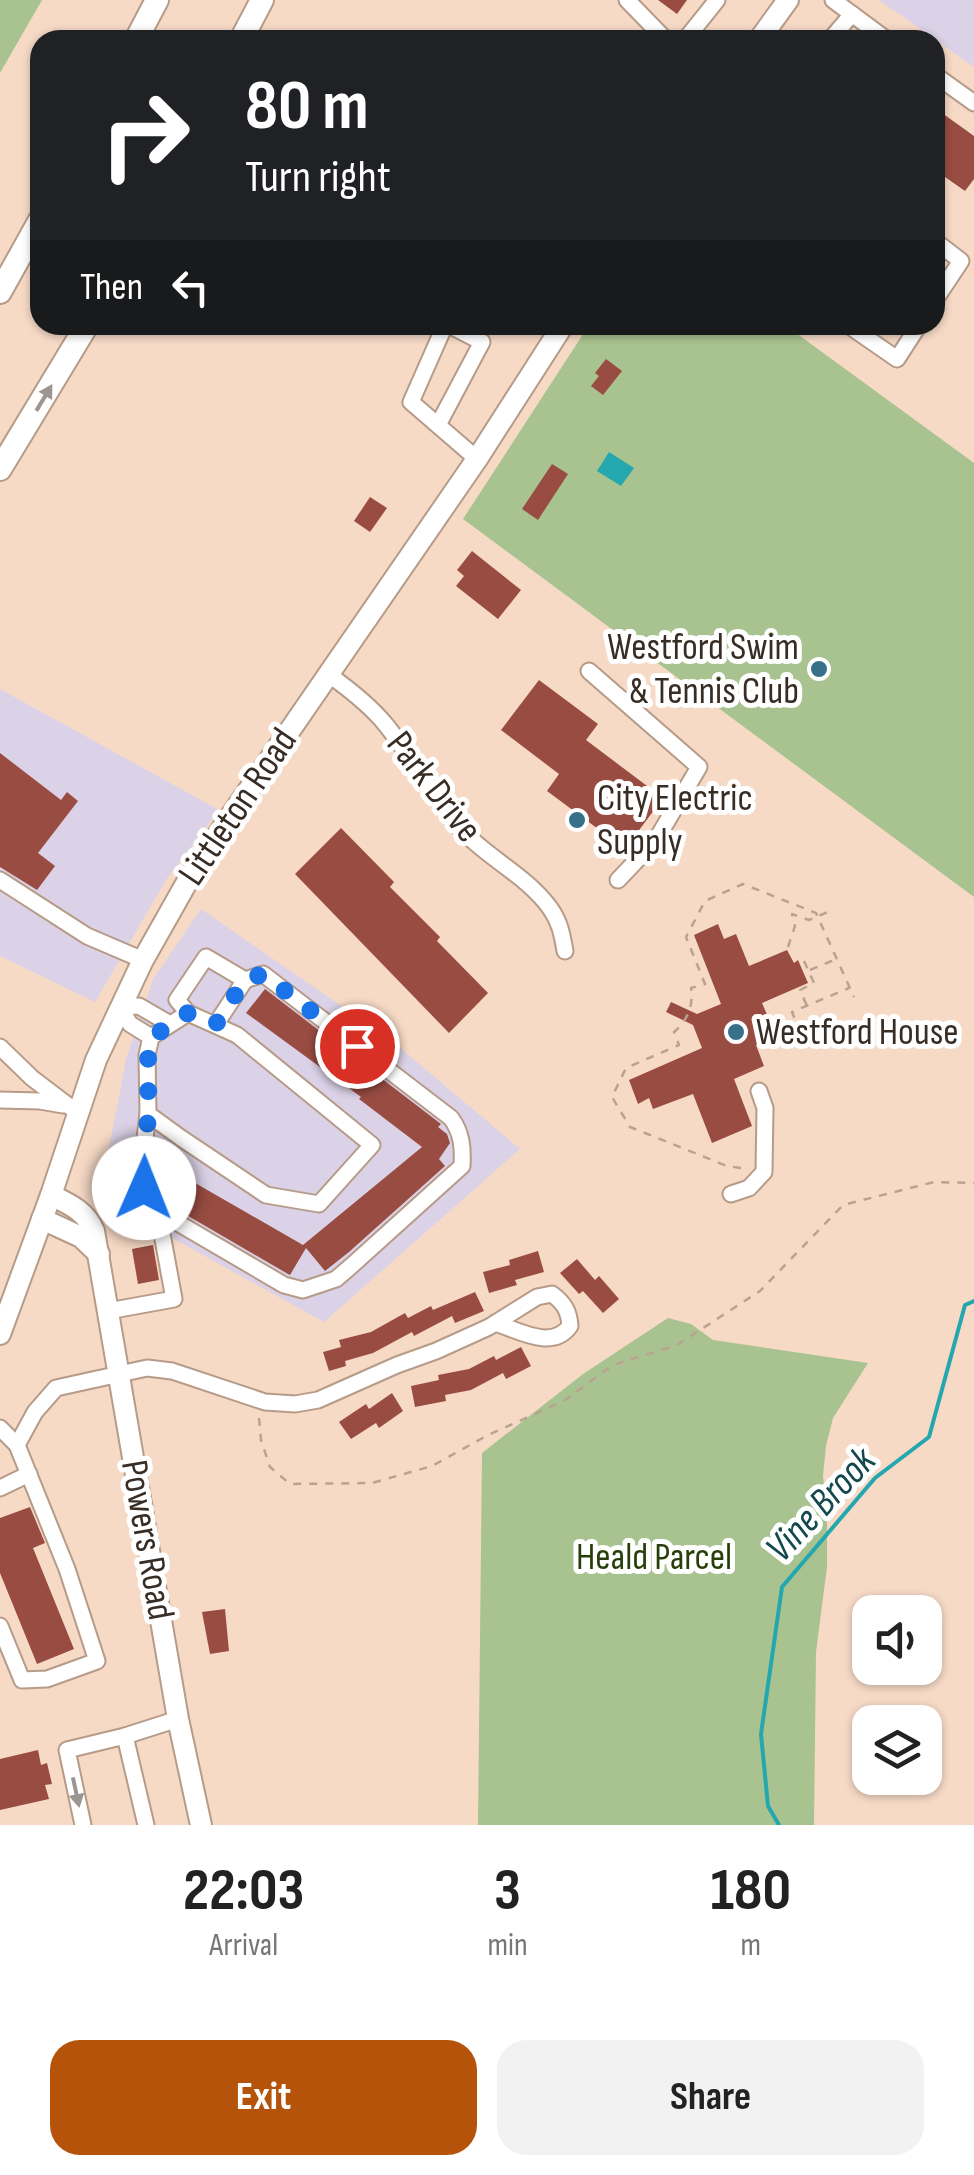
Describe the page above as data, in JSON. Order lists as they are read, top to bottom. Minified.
{"streets":{"main road":["Littleton Road","Powers Road"],"street":["Park Drive"]},"crossings":[["Park Drive","Littleton Road"],["Littleton Road","Powers Road"]],"water":["Vine Brook"],"parks":["Heald Parcel"],"places":["Westford Swim & Tennis Club","City Electric Supply","Westford House"],"page":{"turn":["80 m","Turn right"],"then":"Then","eta":["22:03","Arrival","3","min","180","m"],"buttons":["Exit","Share"]}}
